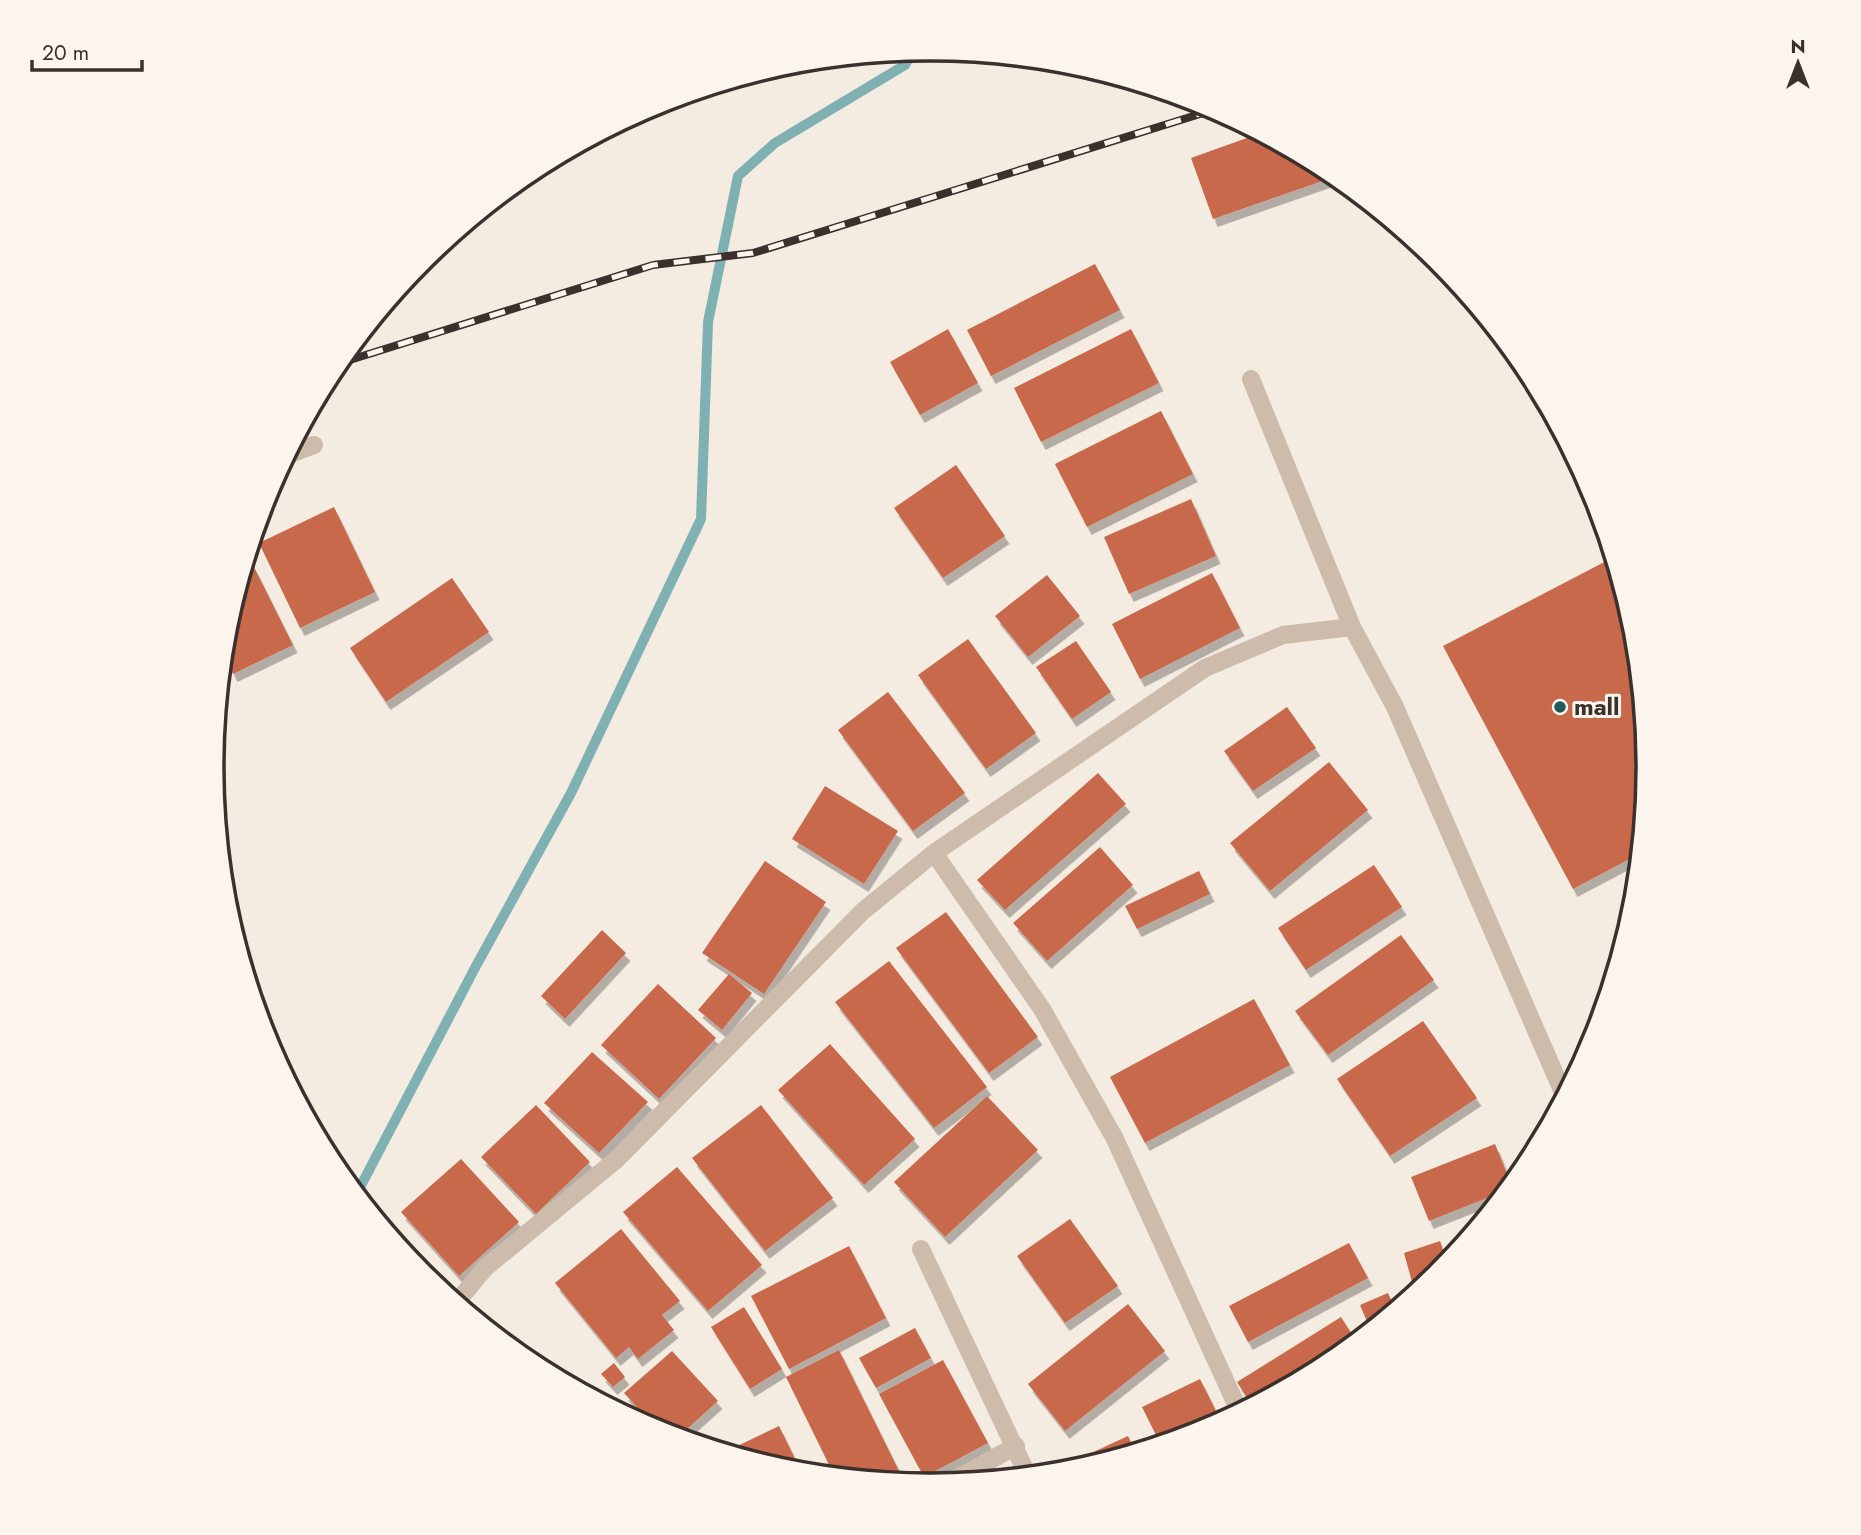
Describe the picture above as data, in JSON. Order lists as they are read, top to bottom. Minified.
{"places":["mall"],"scale_bar":"20 m","north":"top"}
